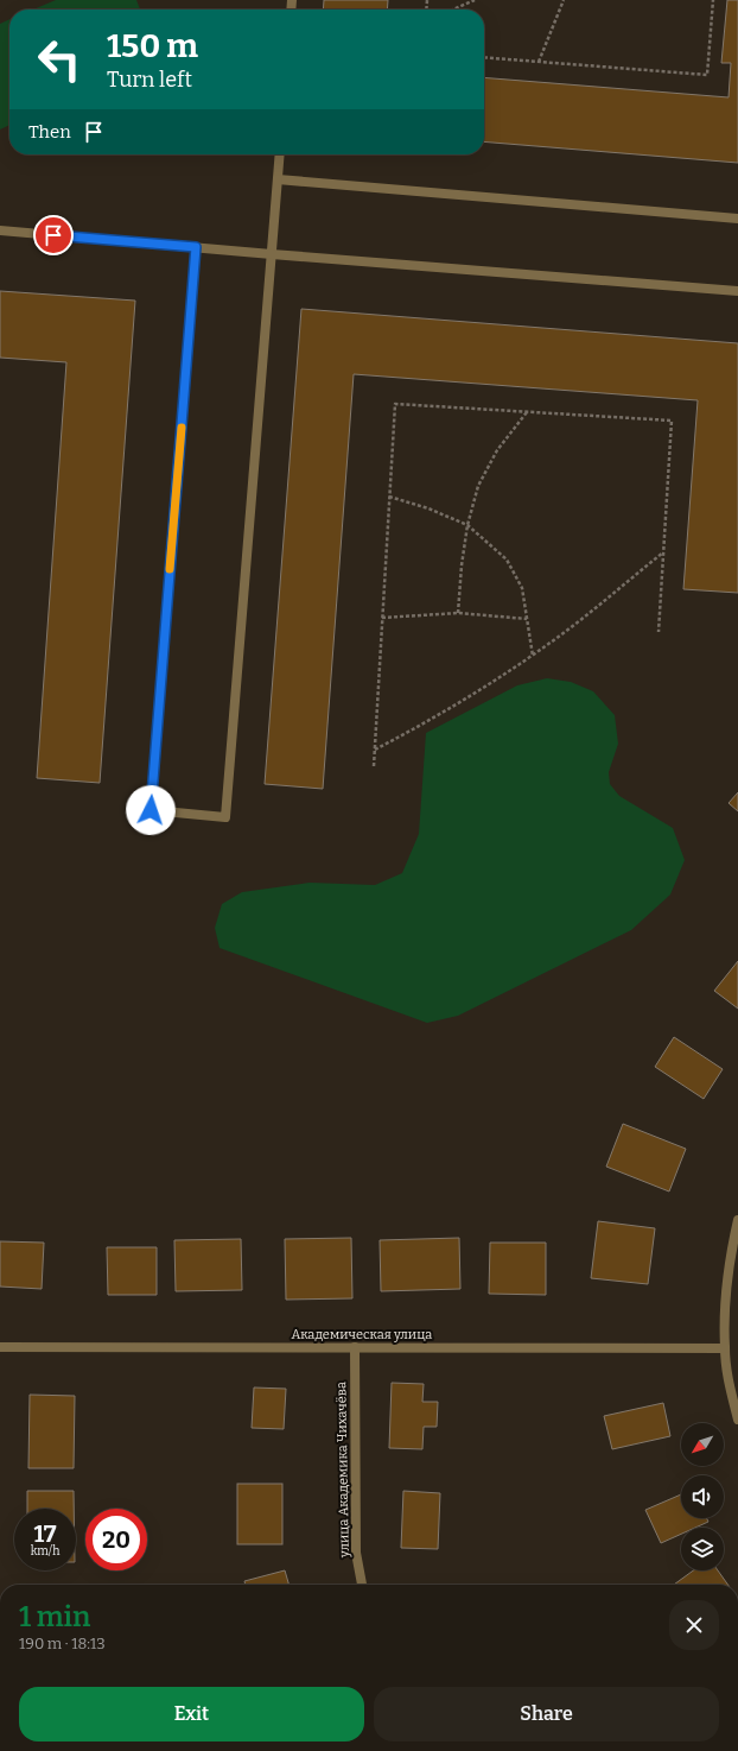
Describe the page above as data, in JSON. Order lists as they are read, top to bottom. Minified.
{"streets":{"street":["Академическая улица","улица Академика Чихачёва"]},"crossings":[["Академическая улица","улица Академика Чихачёва"]],"north":"bottom left","page":{"turn":["150 m","Turn left"],"then":"Then","speed":"17 km/h","limit":"20","heading":["1 min","190 m · 18:13"],"buttons":["Exit","Share"]}}
